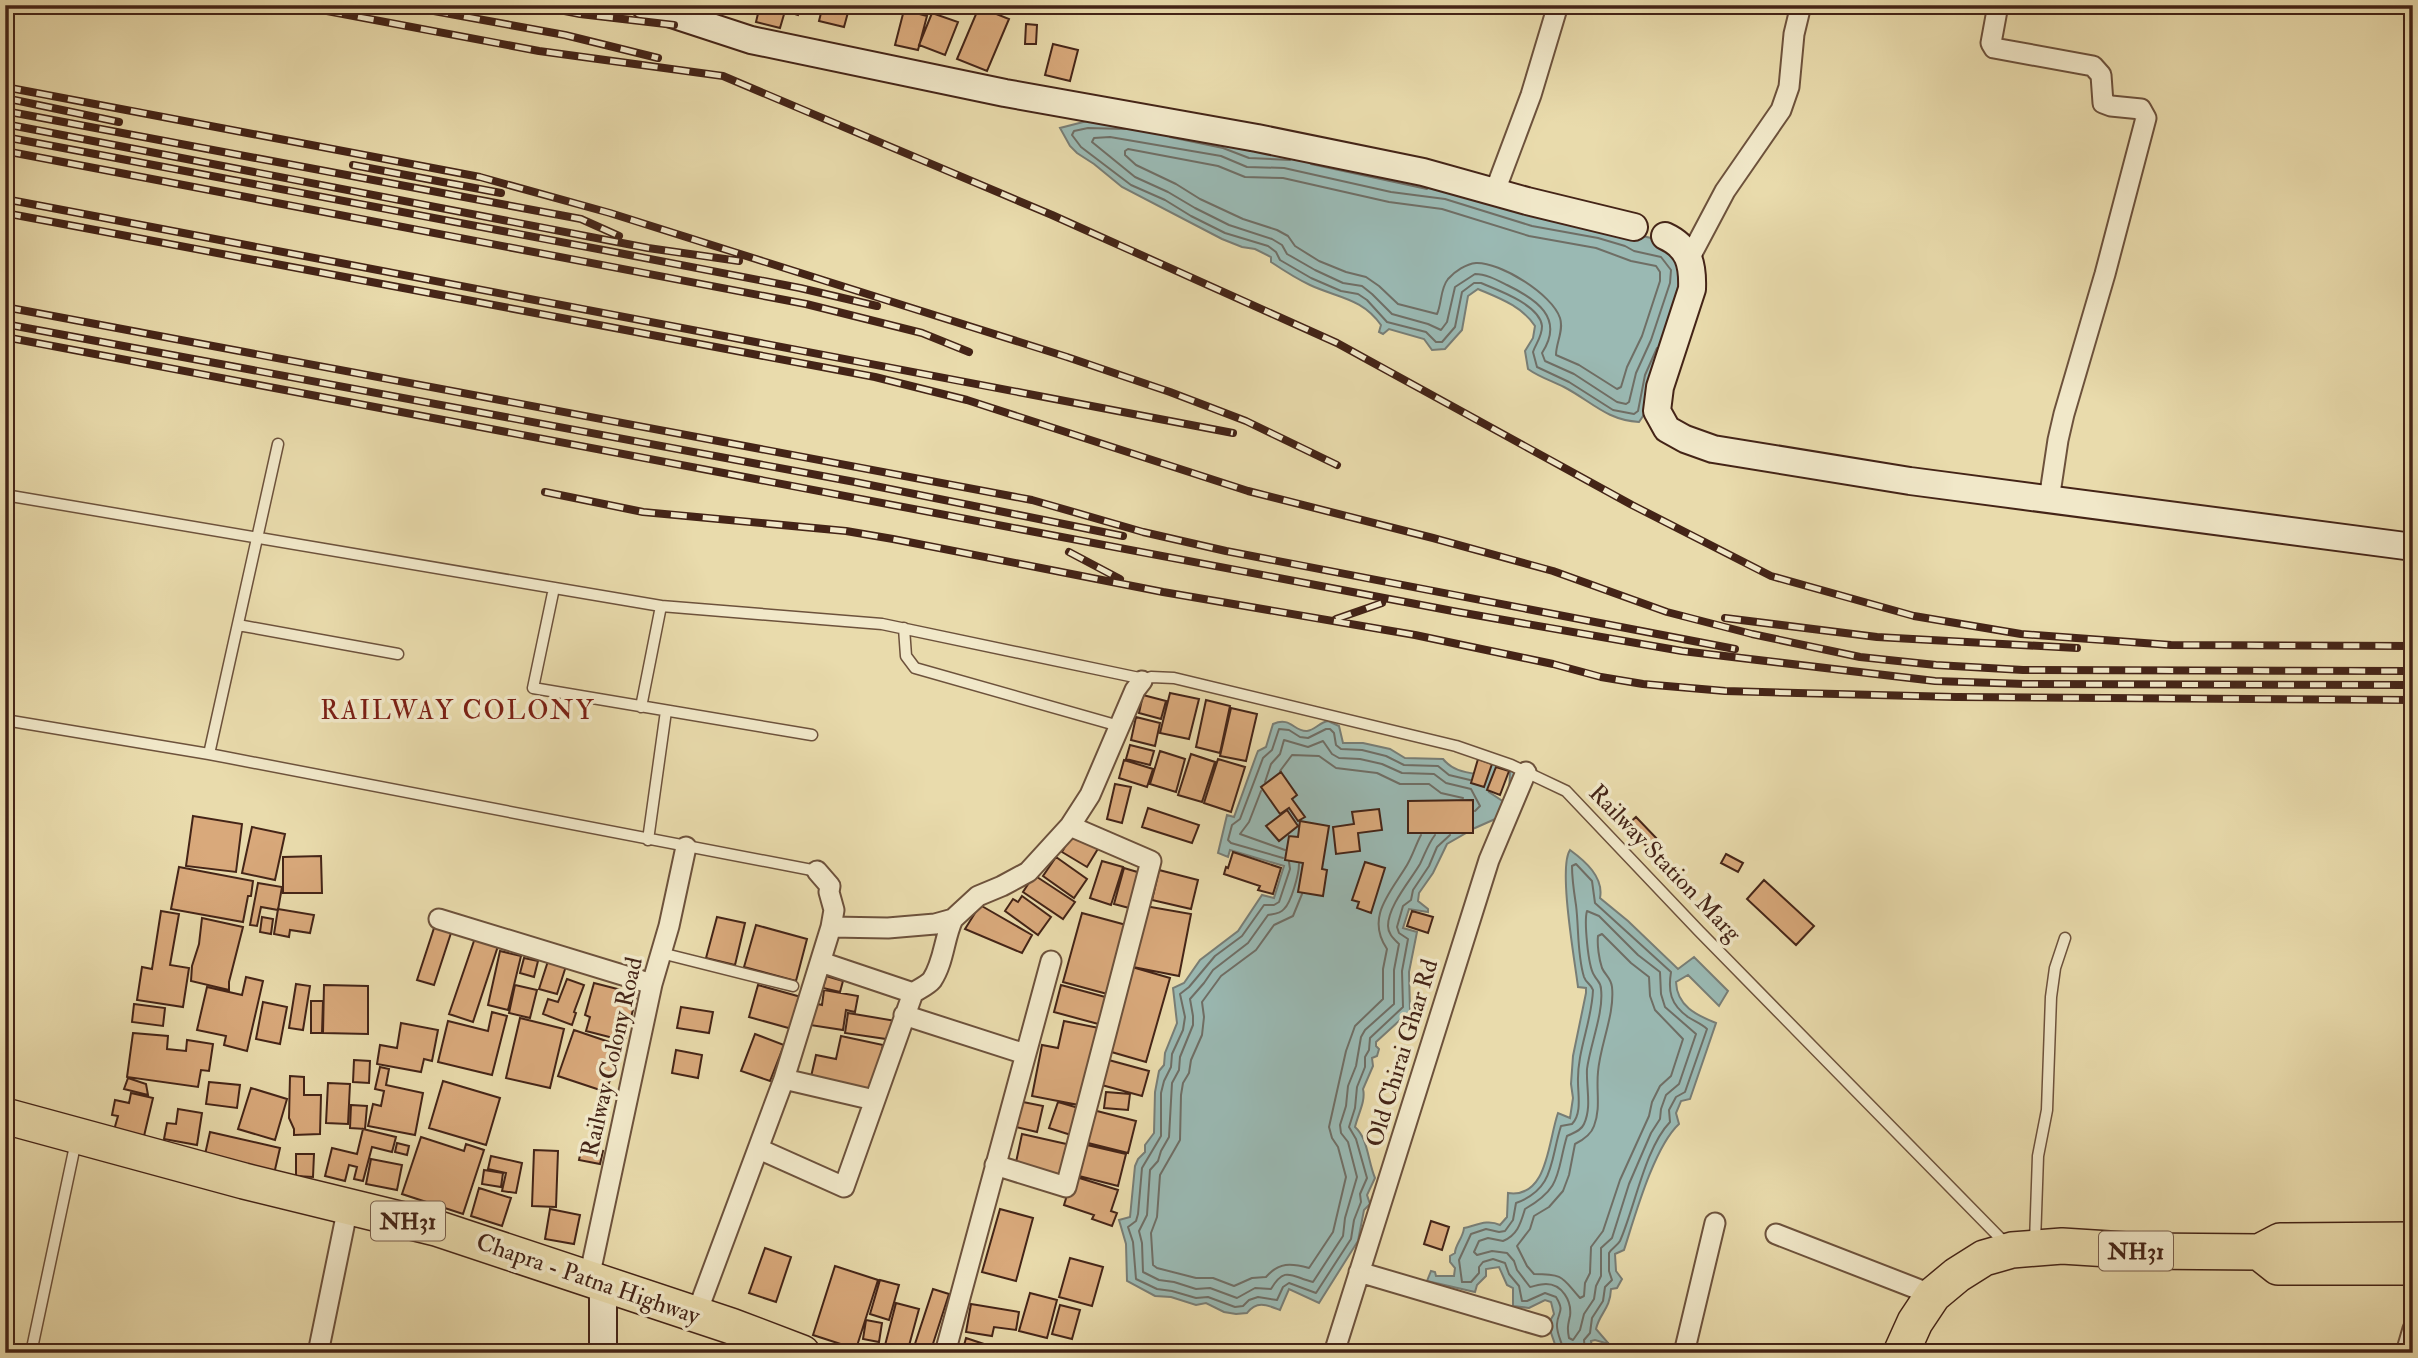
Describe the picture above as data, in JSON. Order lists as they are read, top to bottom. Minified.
{"streets":{"highway":["NH31","Chapra - Patna Highway"],"street":["Old Chirai Ghar Rd","Railway Colony Road"],"lane":["Railway Station Marg"]},"crossings":[["Railway Station Marg","Old Chirai Ghar Rd"],["Railway Station Marg","NH31"],["Railway Colony Road","Chapra - Patna Highway"]],"districts":["RAILWAY COLONY"]}
